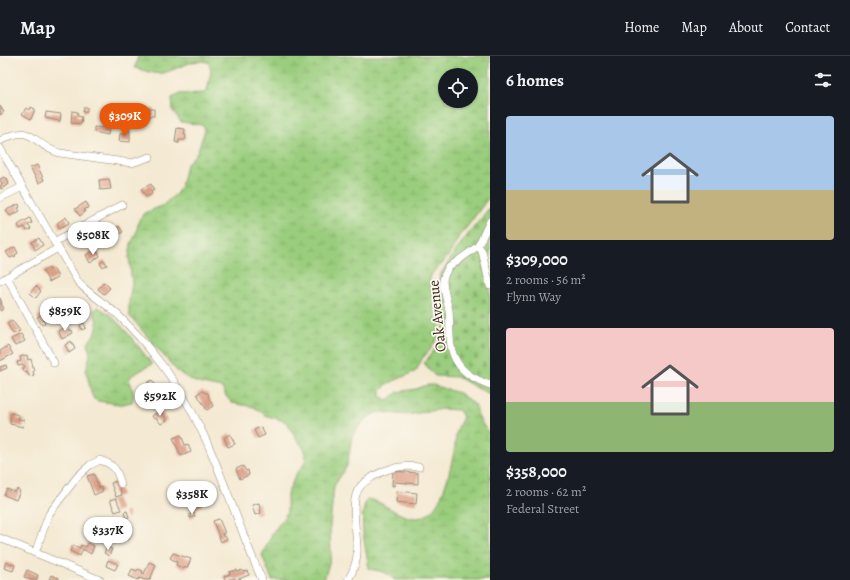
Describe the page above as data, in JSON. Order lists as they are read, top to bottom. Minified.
{"streets":{"street":["Oak Avenue"]},"page":{"header":"Map","nav":["Home","Map","About","Contact"],"heading":"6 homes","price":["$309K","$508K","$859K","$592K","$358K","$337K"],"list":[{"name":"$309,000","note":"2 rooms · 56 m² · Flynn Way"},{"name":"$358,000","note":"2 rooms · 62 m² · Federal Street"}]}}
